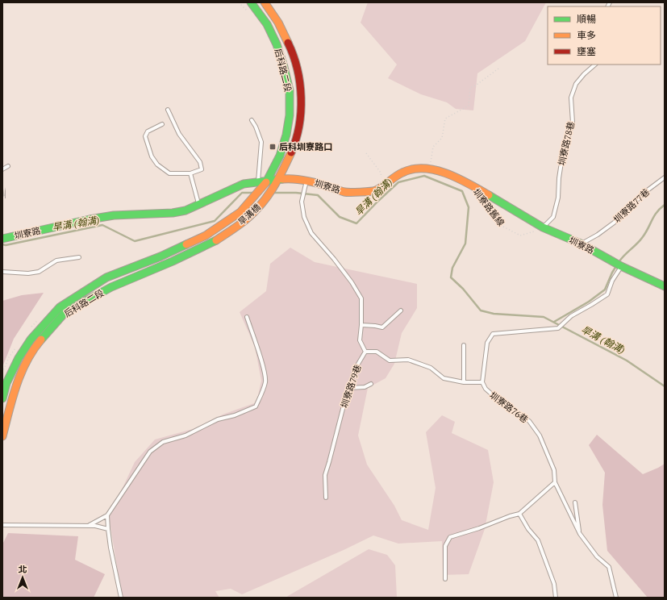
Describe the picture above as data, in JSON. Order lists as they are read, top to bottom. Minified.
{"streets":{"street":["后科路二段","圳寮路","旱溝橋"],"lane":["圳寮路78巷","圳寮路77巷","圳寮路79巷","圳寮路76巷"],"path":["圳寮路舊線"]},"crossings":[["后科路二段","圳寮路"],["后科路二段","旱溝橋"],["圳寮路78巷","圳寮路"],["圳寮路78巷","圳寮路舊線"],["圳寮路","圳寮路77巷"],["圳寮路","圳寮路舊線"],["圳寮路","旱溝橋"]],"water":["旱溝 (翰溝)"],"places":{"transit":["后科圳寮路口"]},"legend":["順暢","車多","壅塞"],"north":"top"}
